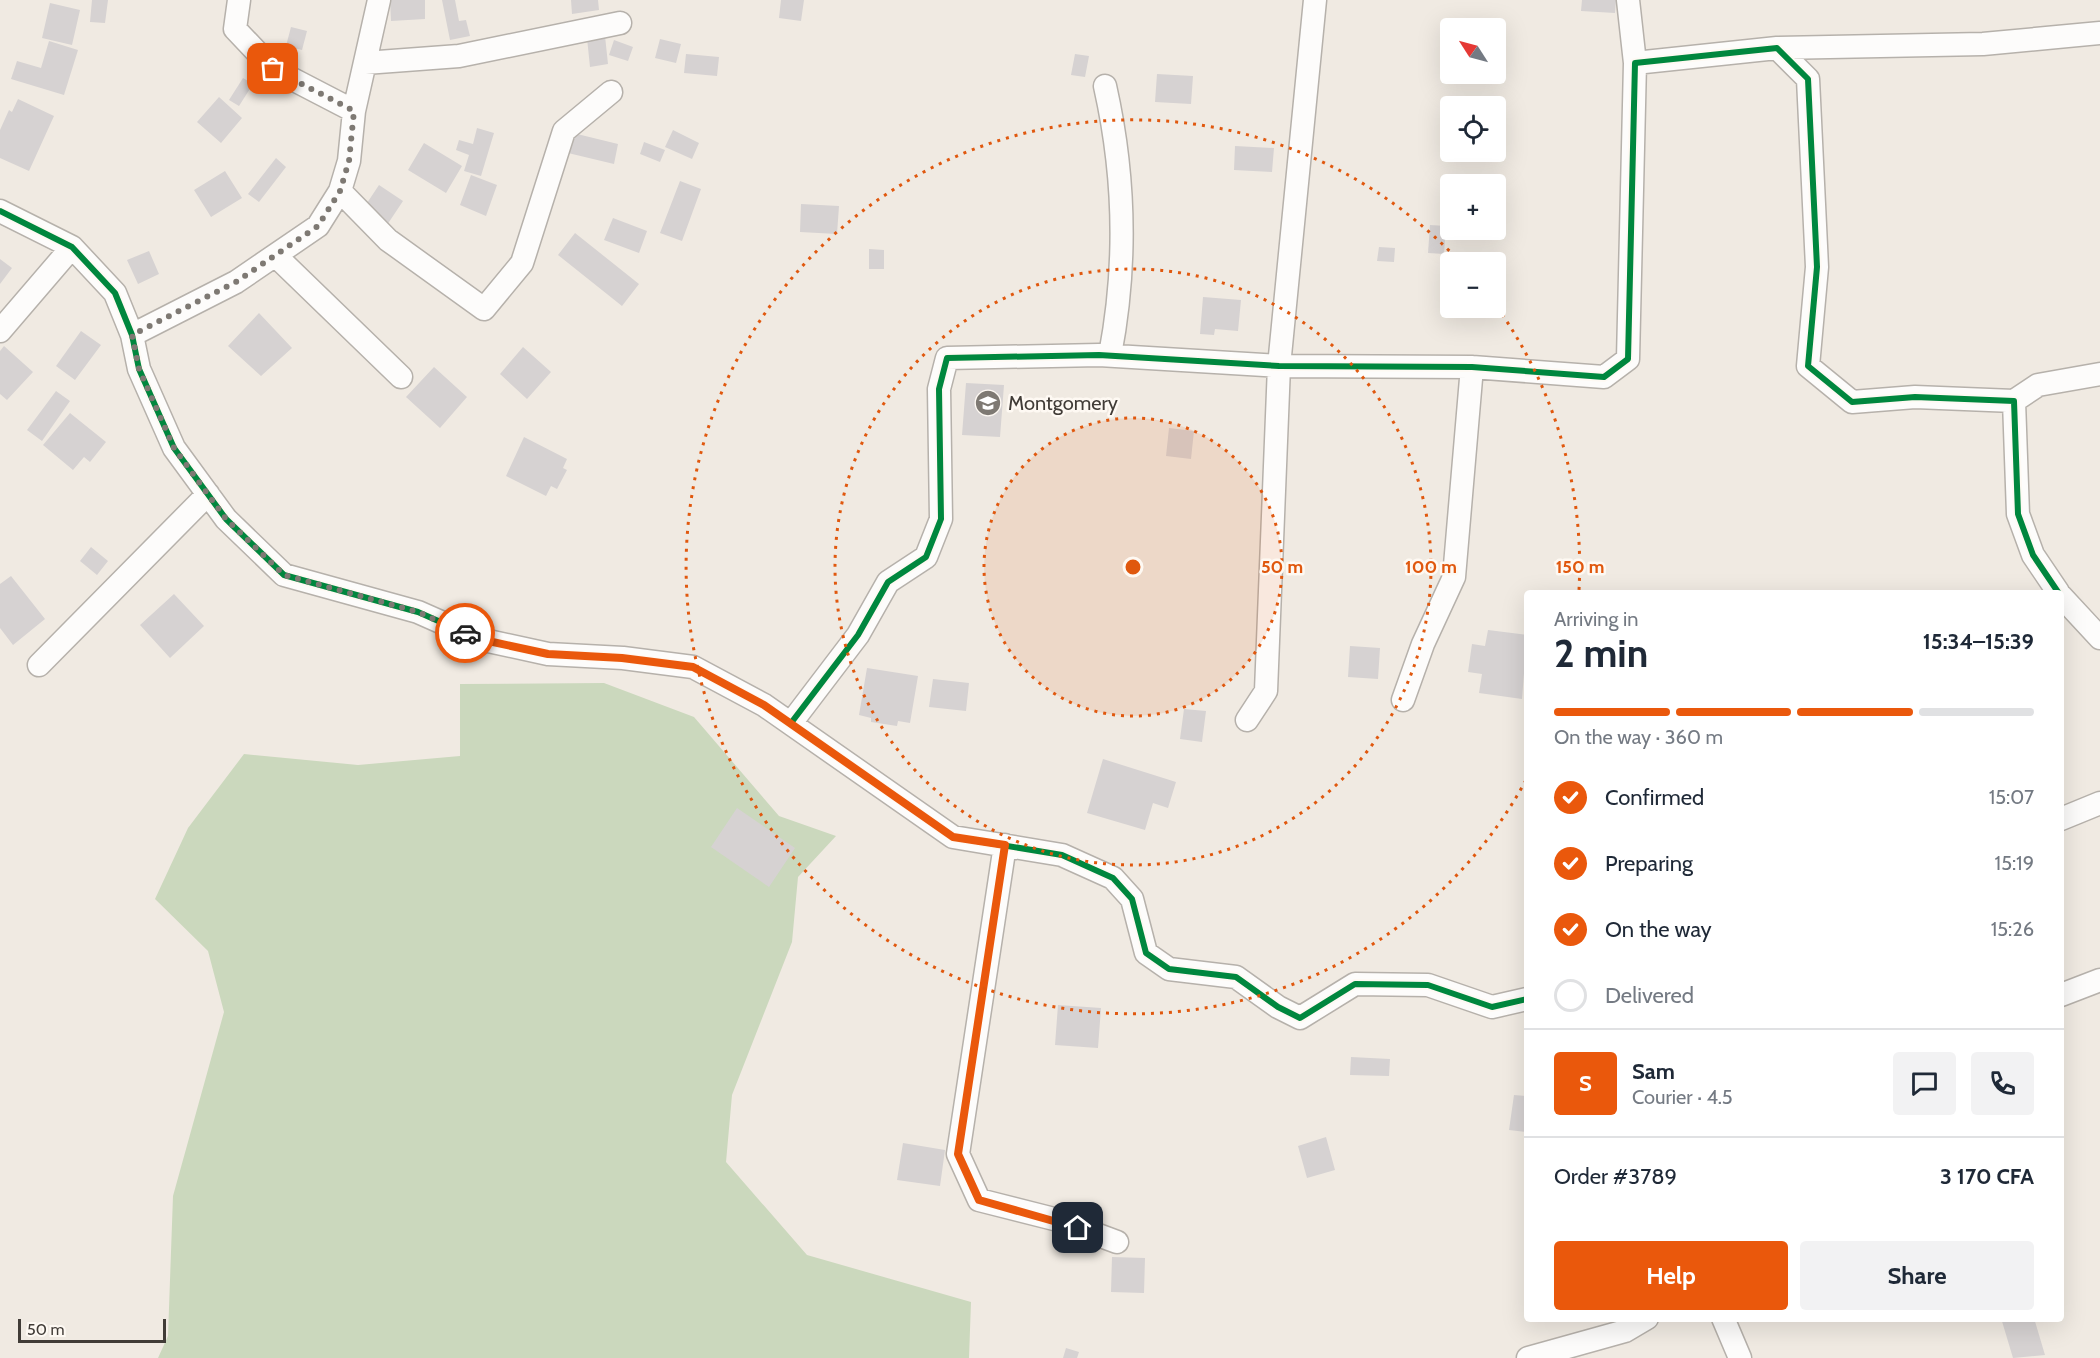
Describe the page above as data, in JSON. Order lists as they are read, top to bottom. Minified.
{"places":{"school or university":["Montgomery"]},"scale_bar":"50 m","north":"top left","page":{"map_buttons":["+","−"],"heading":["2 min","Arriving in","15:34–15:39"],"panel":["Sam","Courier · 4.5","Order #3789","3 170 CFA"],"bar":"On the way · 360 m","list":[["Confirmed","15:07"],["Preparing","15:19"],["On the way","15:26"],"Delivered"],"round":"S","buttons":["Help","Share"],"scale":"50 m"},"rings":["50 m","100 m","150 m"]}
